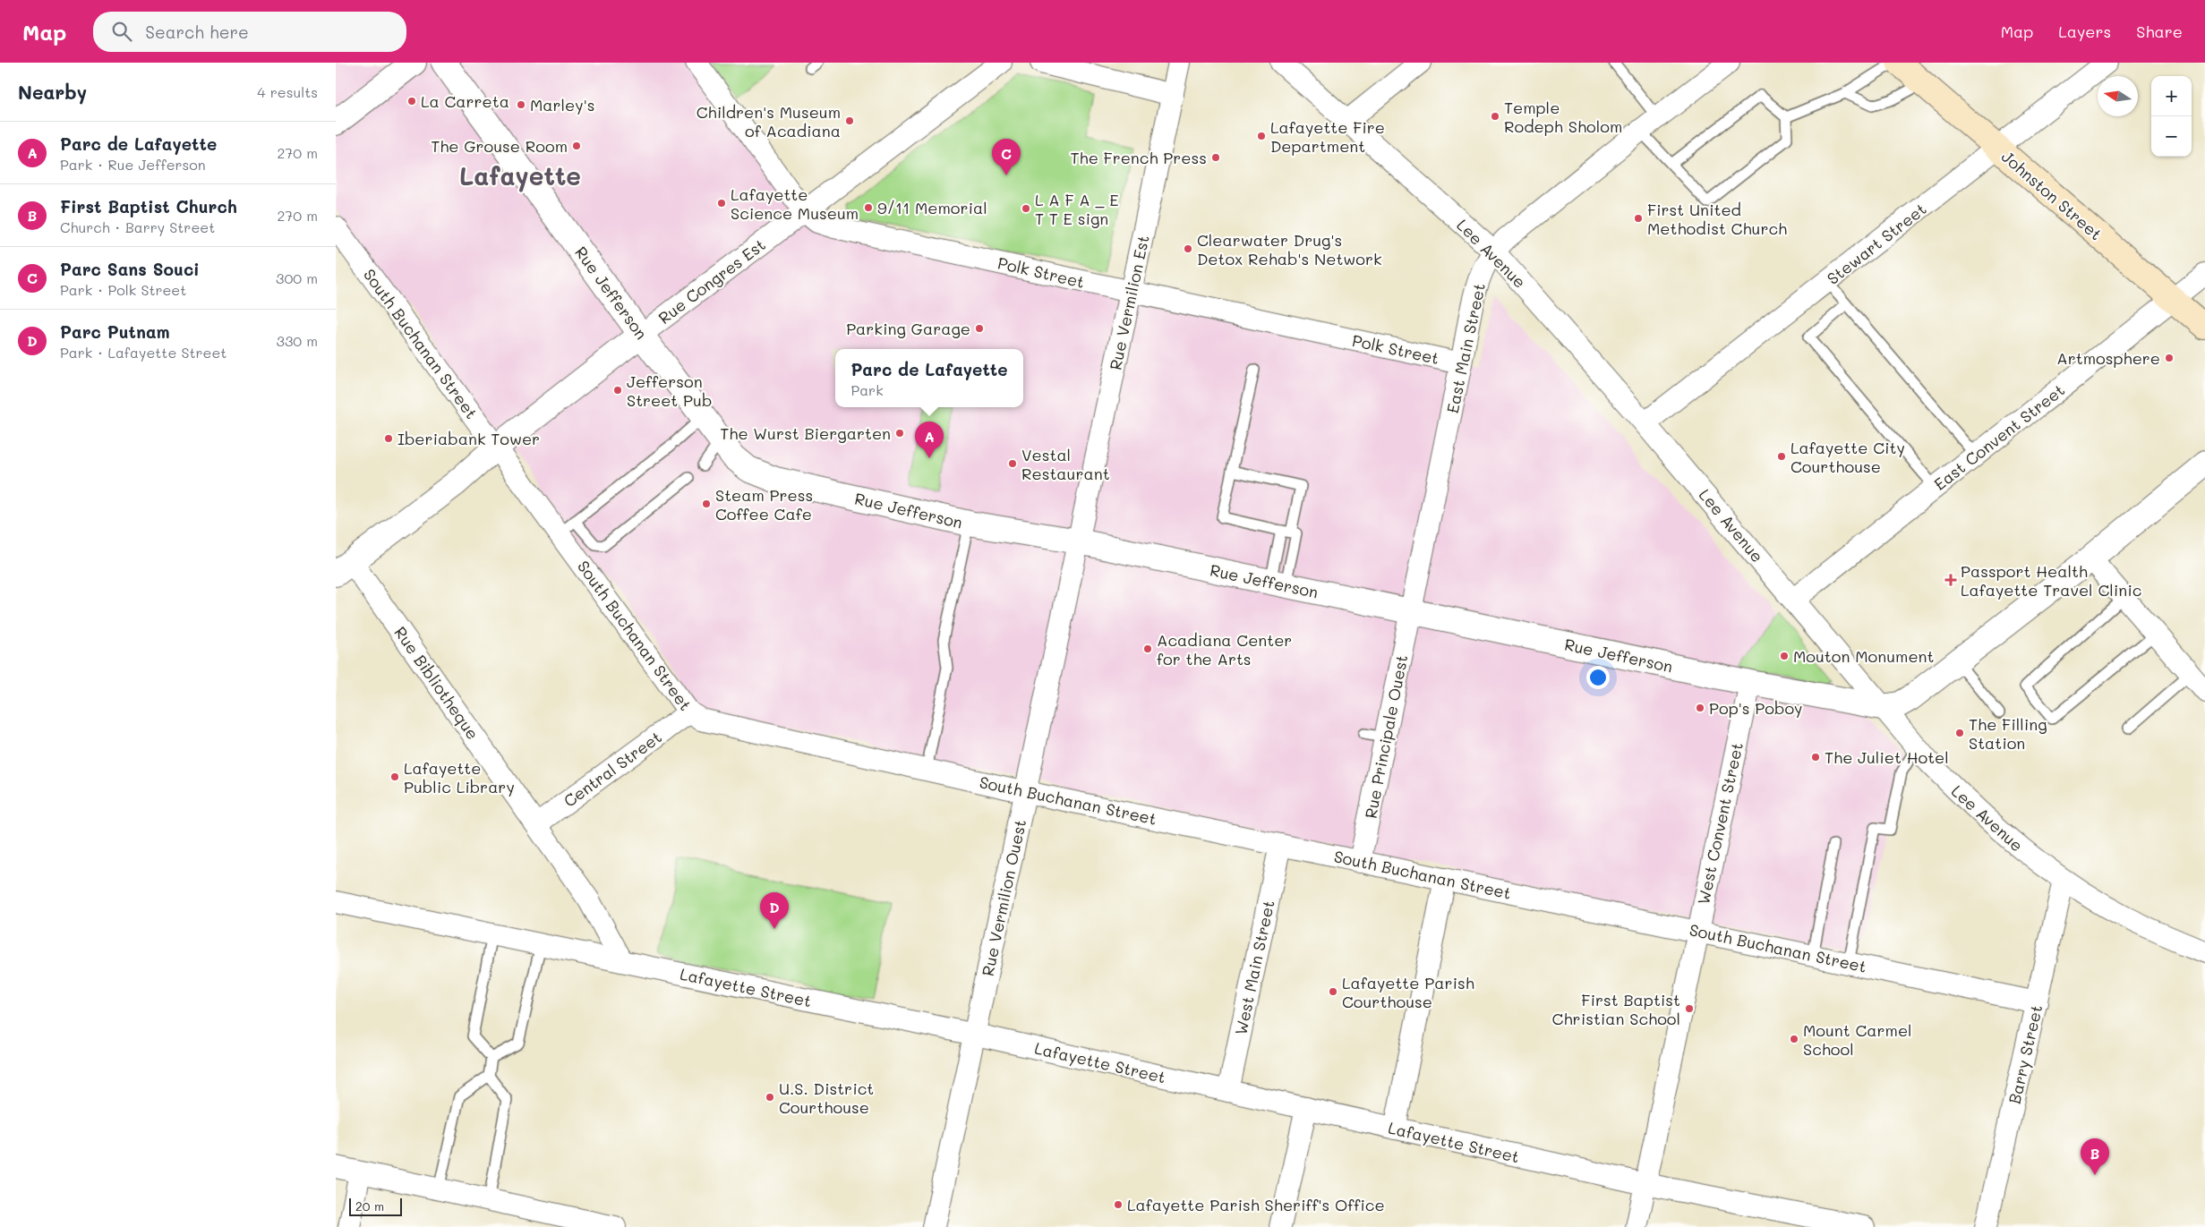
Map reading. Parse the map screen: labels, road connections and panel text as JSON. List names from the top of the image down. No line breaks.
{"streets":{"main road":["Johnston Street"],"street":["Stewart Street","Lee Avenue","Polk Street","Rue Congres Est","Rue Jefferson","Rue Vermilion Est","South Buchanan Street","East Main Street","East Convent Street","Rue Bibliotheque","Rue Principale Ouest","Central Street","West Convent Street","Rue Vermilion Ouest","West Main Street","Lafayette Street","Barry Street"]},"crossings":[["Johnston Street","Stewart Street"],["Johnston Street","East Convent Street"],["Stewart Street","Lee Avenue"],["Lee Avenue","Rue Jefferson"],["Lee Avenue","East Main Street"],["Lee Avenue","East Convent Street"],["Lee Avenue","Barry Street"],["Polk Street","Rue Congres Est"],["Polk Street","Rue Vermilion Est"],["Polk Street","East Main Street"],["Rue Congres Est","Rue Jefferson"],["Rue Jefferson","Rue Vermilion Est"],["Rue Jefferson","East Main Street"],["Rue Jefferson","Rue Principale Ouest"],["Rue Jefferson","West Convent Street"],["Rue Jefferson","Rue Vermilion Ouest"],["Rue Vermilion Est","Rue Vermilion Ouest"],["South Buchanan Street","Rue Principale Ouest"],["South Buchanan Street","Central Street"],["South Buchanan Street","West Convent Street"],["South Buchanan Street","Rue Vermilion Ouest"],["South Buchanan Street","West Main Street"],["South Buchanan Street","Barry Street"],["East Main Street","Rue Principale Ouest"],["Rue Bibliotheque","Central Street"],["Rue Bibliotheque","Lafayette Street"],["West Convent Street","Lafayette Street"],["Rue Vermilion Ouest","Lafayette Street"],["West Main Street","Lafayette Street"]],"districts":["Lafayette"],"places":{"other":["La Carreta","Marley's","Temple Rodeph Sholom","Children's Museum of Acadiana","Lafayette Fire Department","The Grouse Room","The French Press","Lafayette Science Museum","9/11 Memorial","L A F A _ E T T E sign","First United Methodist Church","Clearwater Drug's Detox Rehab's Network","Parking Garage","Artmosphere","Jefferson Street Pub","The Wurst Biergarten","Iberiabank Tower","Lafayette City Courthouse","Vestal Restaurant","Steam Press Coffee Cafe","Acadiana Center for the Arts","Mouton Monument","Pop's Poboy","The Filling Station","The Juliet Hotel","Lafayette Public Library","Lafayette Parish Courthouse","First Baptist Christian School","Mount Carmel School","U.S. District Courthouse","Lafayette Parish Sheriff's Office"],"health":["Passport Health Lafayette Travel Clinic"]},"scale_bar":"20 m","north":"left","page":{"header":"Map","search":"Search here","nav":["Map","Layers","Share"],"heading":["Nearby","4 results"],"map_buttons":["+","−"],"list":[{"mark":"A","name":"Parc de Lafayette","note":"Park · Rue Jefferson","value":"270 m"},{"mark":"B","name":"First Baptist Church","note":"Church · Barry Street","value":"270 m"},{"mark":"C","name":"Parc Sans Souci","note":"Park · Polk Street","value":"300 m"},{"mark":"D","name":"Parc Putnam","note":"Park · Lafayette Street","value":"330 m"}],"pins":["C","A","D","B"],"popup":["Parc de Lafayette","Park"],"scale":"20 m"}}
